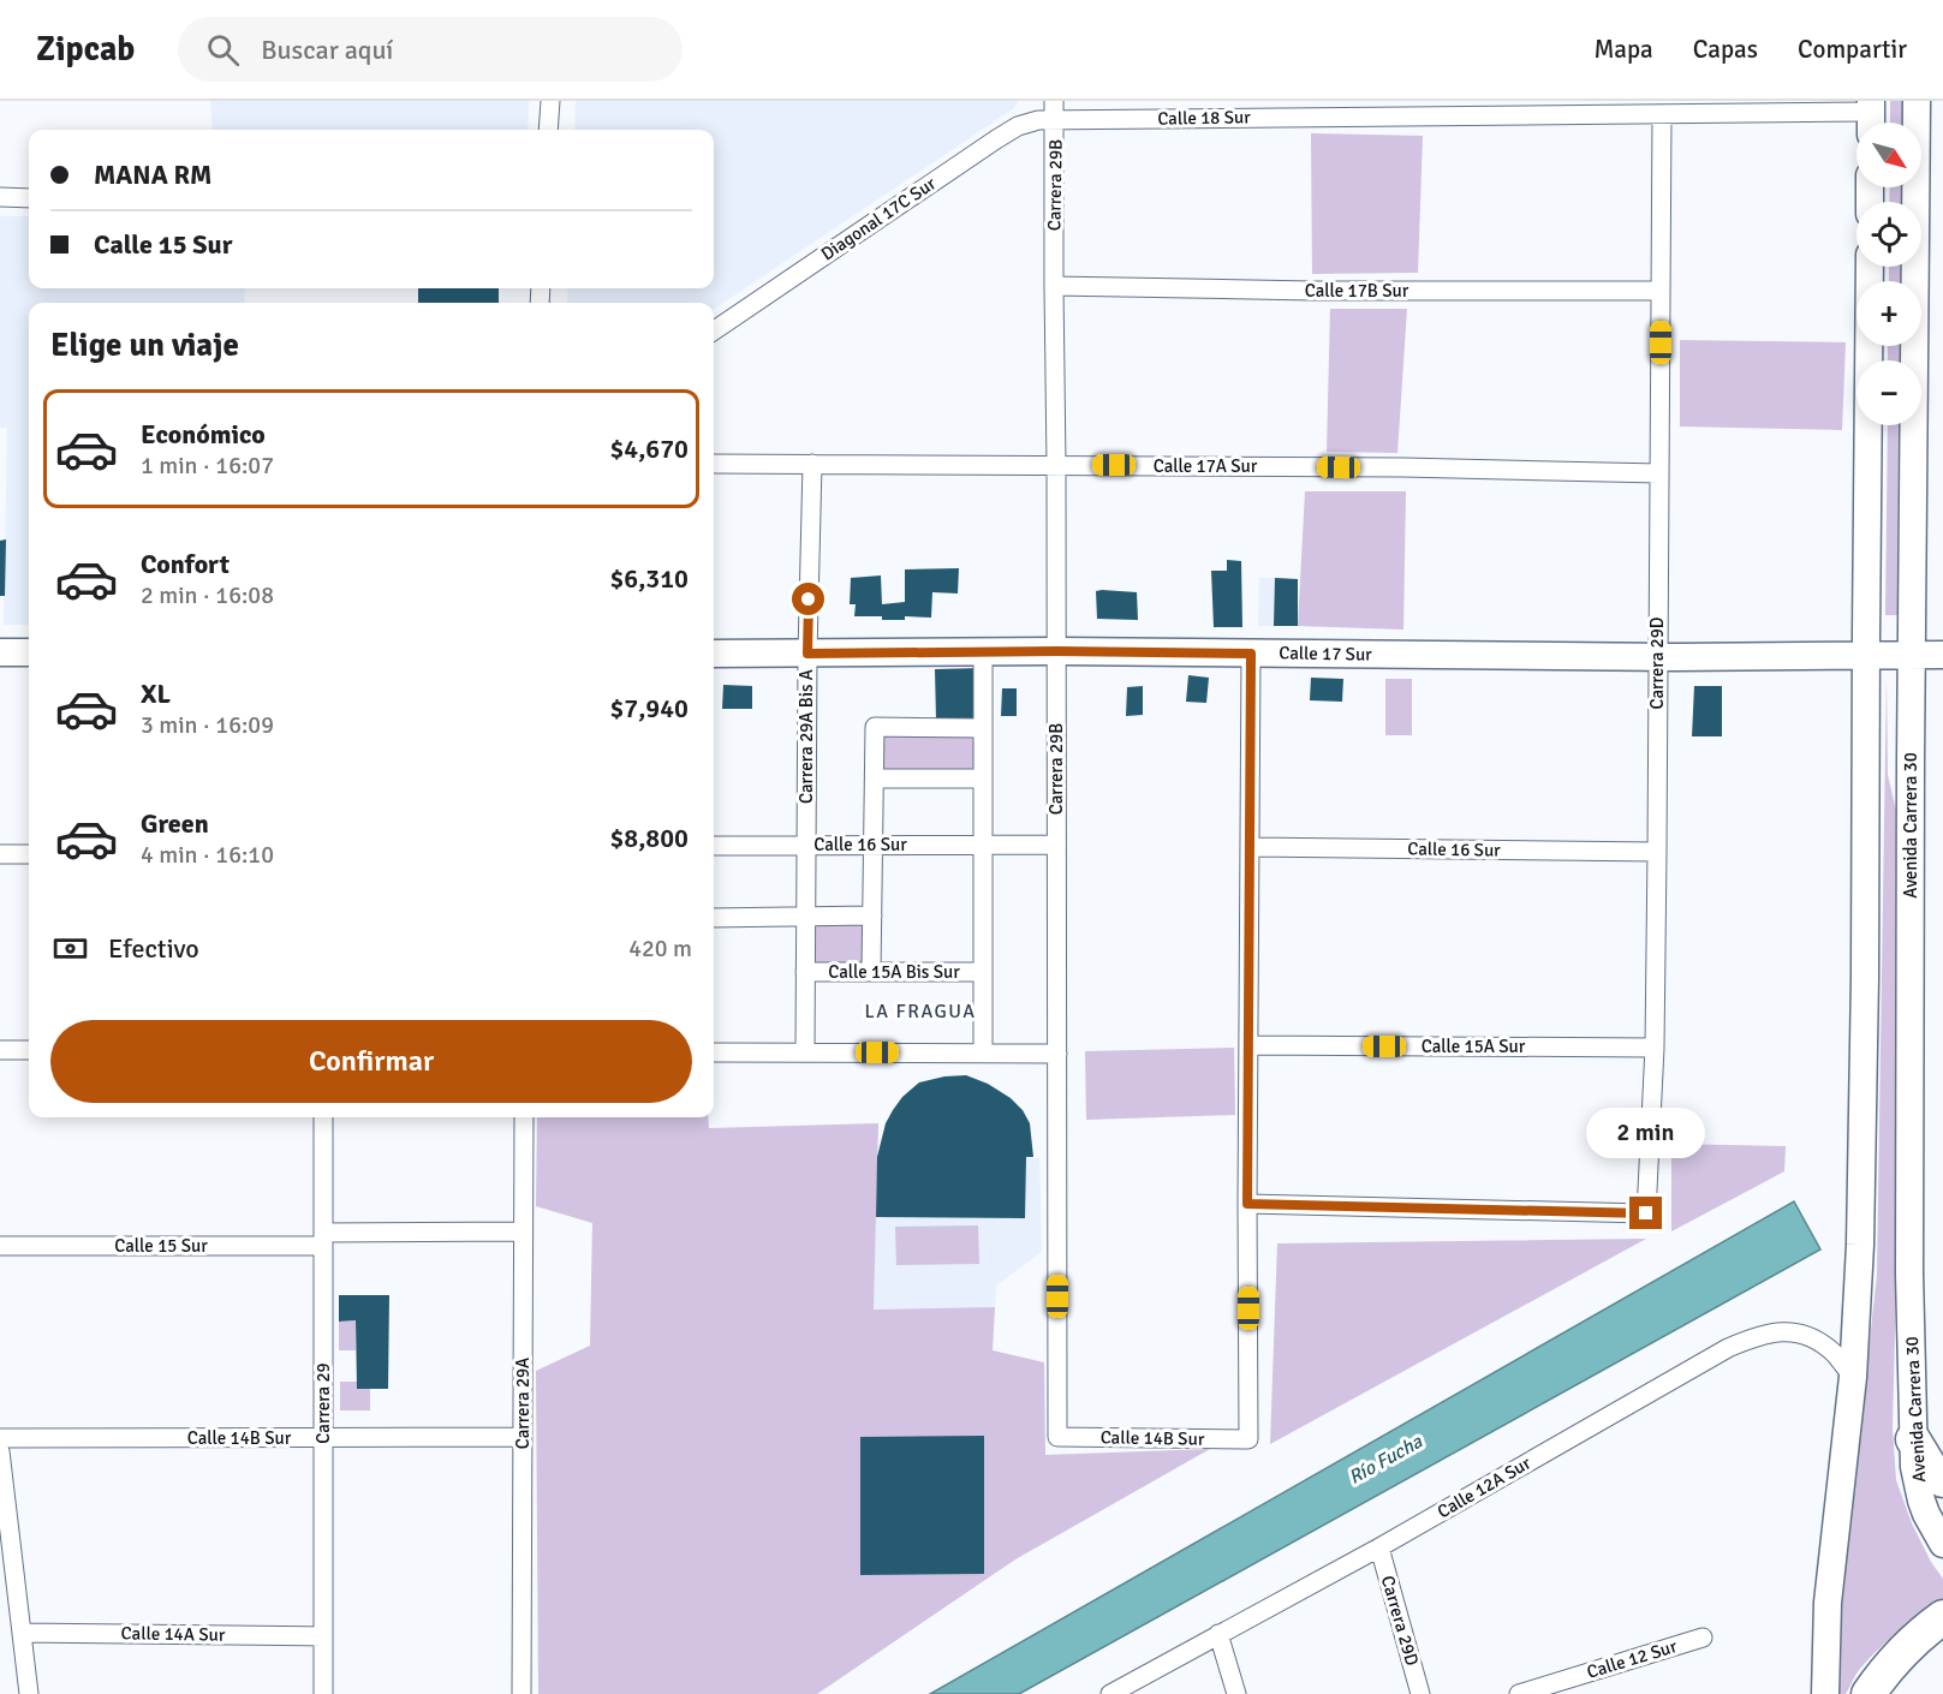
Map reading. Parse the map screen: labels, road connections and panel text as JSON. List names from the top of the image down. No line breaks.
{"streets":{"main road":["Calle 17 Sur","Avenida Carrera 30"],"street":["Calle 18 Sur","Carrera 29B","Diagonal 17C Sur","Calle 17B Sur","Calle 17A Sur","Carrera 29D","Carrera 29A Bis A","Calle 16 Sur","Calle 15A Bis Sur","Calle 15A Sur","Calle 15 Sur","Carrera 29","Carrera 29A","Calle 14B Sur","Calle 12A Sur","Calle 14A Sur","Calle 12 Sur"]},"crossings":[["Calle 18 Sur","Carrera 29B"],["Calle 18 Sur","Diagonal 17C Sur"],["Calle 18 Sur","Carrera 29D"],["Carrera 29B","Diagonal 17C Sur"],["Carrera 29B","Calle 17B Sur"],["Carrera 29B","Calle 17A Sur"],["Carrera 29B","Calle 17 Sur"],["Carrera 29B","Calle 16 Sur"],["Carrera 29B","Calle 14B Sur"],["Calle 17B Sur","Carrera 29D"],["Calle 17A Sur","Carrera 29D"],["Calle 17A Sur","Carrera 29A Bis A"],["Calle 17 Sur","Carrera 29D"],["Calle 17 Sur","Carrera 29A Bis A"],["Calle 17 Sur","Avenida Carrera 30"],["Carrera 29D","Calle 16 Sur"],["Carrera 29D","Calle 15A Sur"],["Carrera 29D","Calle 14B Sur"],["Carrera 29D","Calle 12A Sur"],["Carrera 29A Bis A","Calle 16 Sur"],["Carrera 29A Bis A","Calle 15A Bis Sur"],["Calle 15 Sur","Carrera 29"],["Calle 15 Sur","Carrera 29A"],["Carrera 29","Calle 14B Sur"],["Carrera 29","Calle 14A Sur"],["Carrera 29A","Calle 14B Sur"]],"districts":["LA FRAGUA"],"water":["Río Fucha"],"north":"bottom right","page":{"header":"Zipcab","search":"Buscar aquí","nav":["Mapa","Capas","Compartir"],"map_buttons":["+","−"],"banner":["MANA RM","Calle 15 Sur"],"heading":"Elige un viaje","list":[{"name":"Económico","note":"1 min · 16:07","value":"$4,670"},{"name":"Confort","note":"2 min · 16:08","value":"$6,310"},{"name":"XL","note":"3 min · 16:09","value":"$7,940"},{"name":"Green","note":"4 min · 16:10","value":"$8,800"}],"pay":["Efectivo","420 m"],"buttons":"Confirmar","bubble":"2 min"}}
